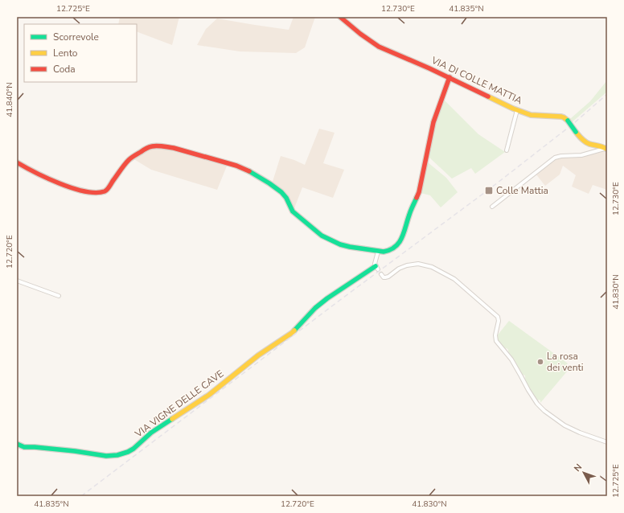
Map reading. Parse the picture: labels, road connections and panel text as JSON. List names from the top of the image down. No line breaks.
{"streets":{"street":["VIA DI COLLE MATTIA","VIA VIGNE DELLE CAVE"]},"places":{"transit":["Colle Mattia"],"other":["La rosa dei venti"]},"legend":["Scorrevole","Lento","Coda"],"north":"top left","coordinates":["12.725°E","12.730°E","41.835°N","41.840°N","12.720°E","41.830°N"]}
